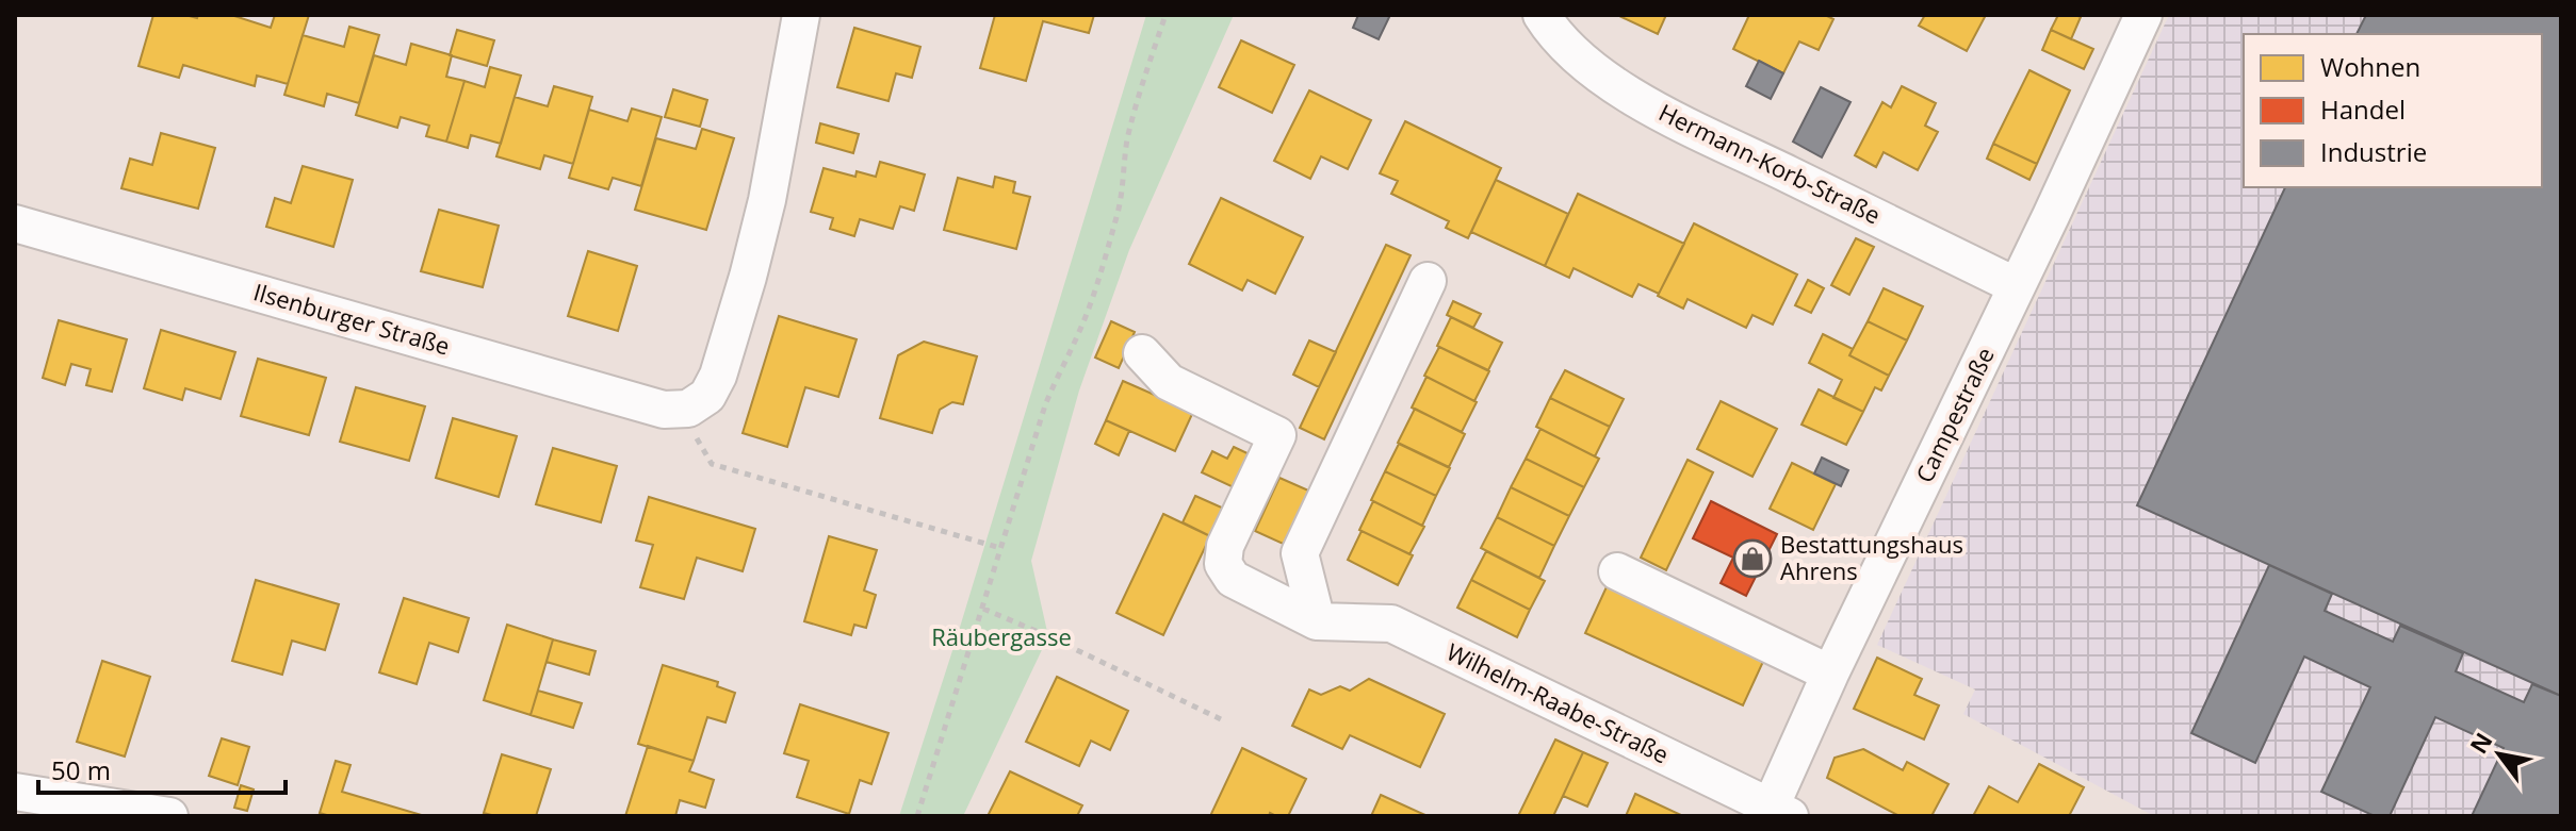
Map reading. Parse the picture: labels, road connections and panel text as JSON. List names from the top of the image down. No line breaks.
{"streets":{"street":["Hermann-Korb-Straße","Ilsenburger Straße","Campestraße","Wilhelm-Raabe-Straße"]},"crossings":[["Hermann-Korb-Straße","Campestraße"],["Campestraße","Wilhelm-Raabe-Straße"]],"parks":["Räubergasse"],"places":{"shop":["Bestattungshaus Ahrens"]},"legend":["Wohnen","Handel","Industrie"],"scale_bar":"50 m","north":"top left"}
